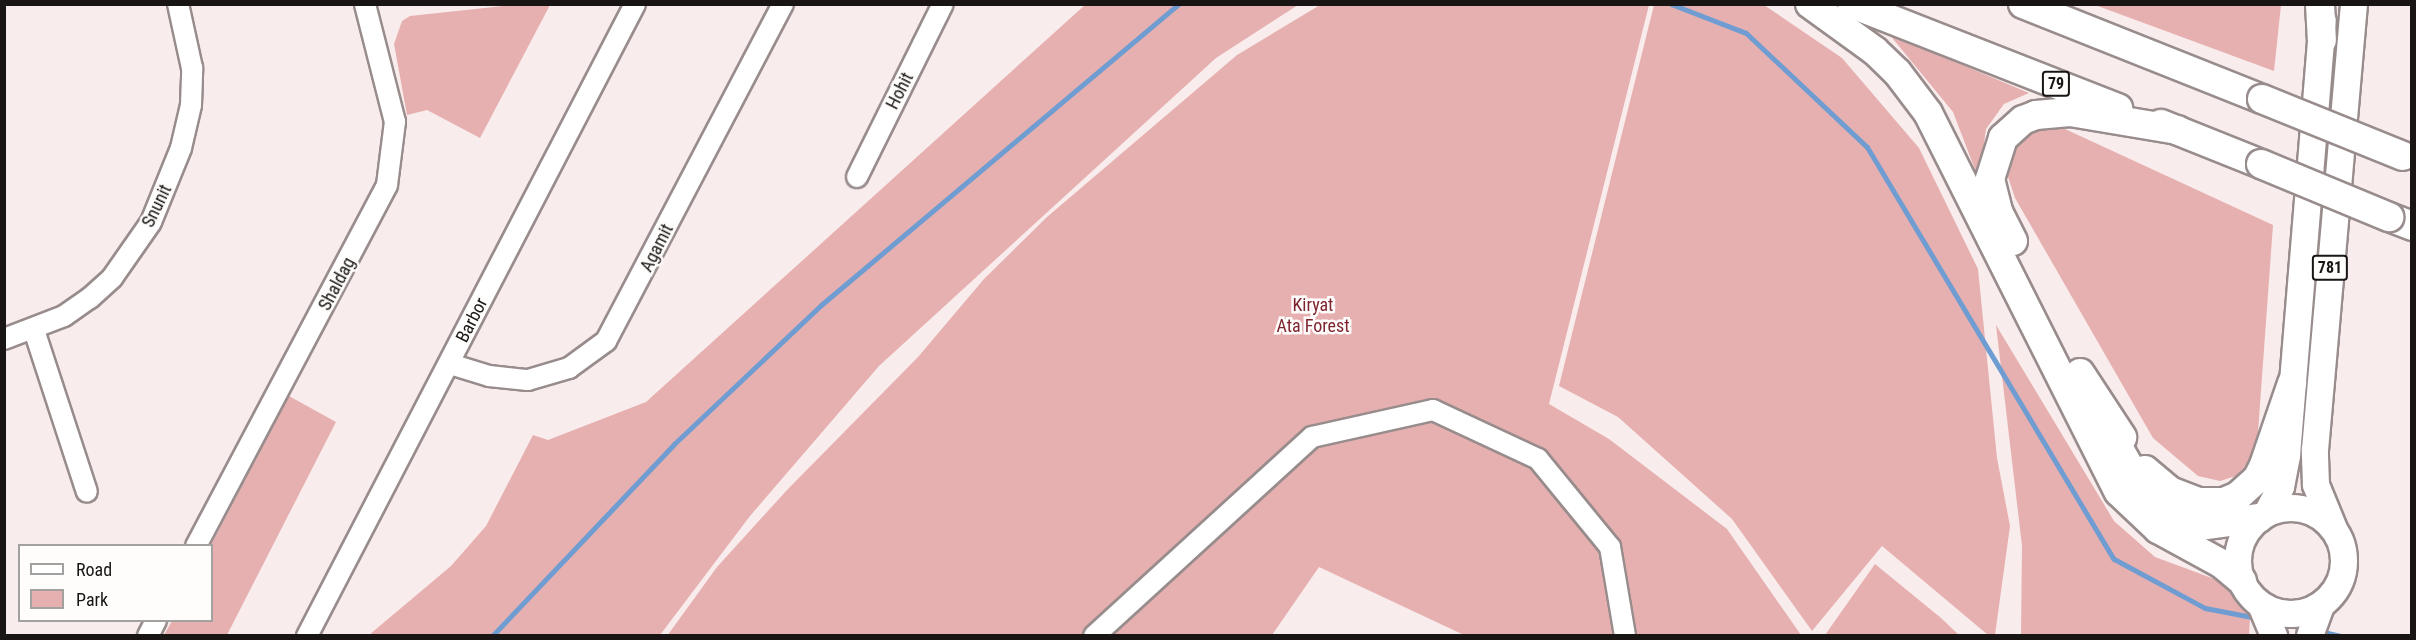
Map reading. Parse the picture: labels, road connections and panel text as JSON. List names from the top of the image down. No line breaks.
{"streets":{"highway":["79"],"main road":["781"],"street":["Hohit","Snunit","Agamit","Shaldag","Barbor"]},"crossings":[["Agamit","Barbor"]],"parks":["Kiryat Ata Forest"],"legend":["Road","Park"]}
